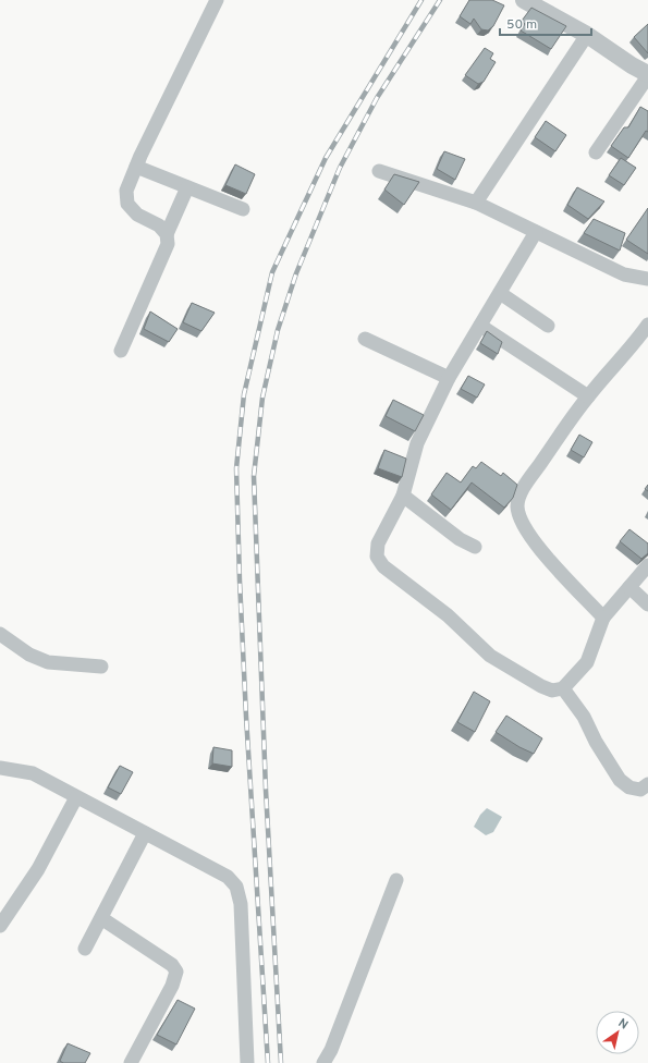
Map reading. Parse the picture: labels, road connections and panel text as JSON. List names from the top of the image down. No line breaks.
{"scale_bar":"50 m","north":"top right"}
